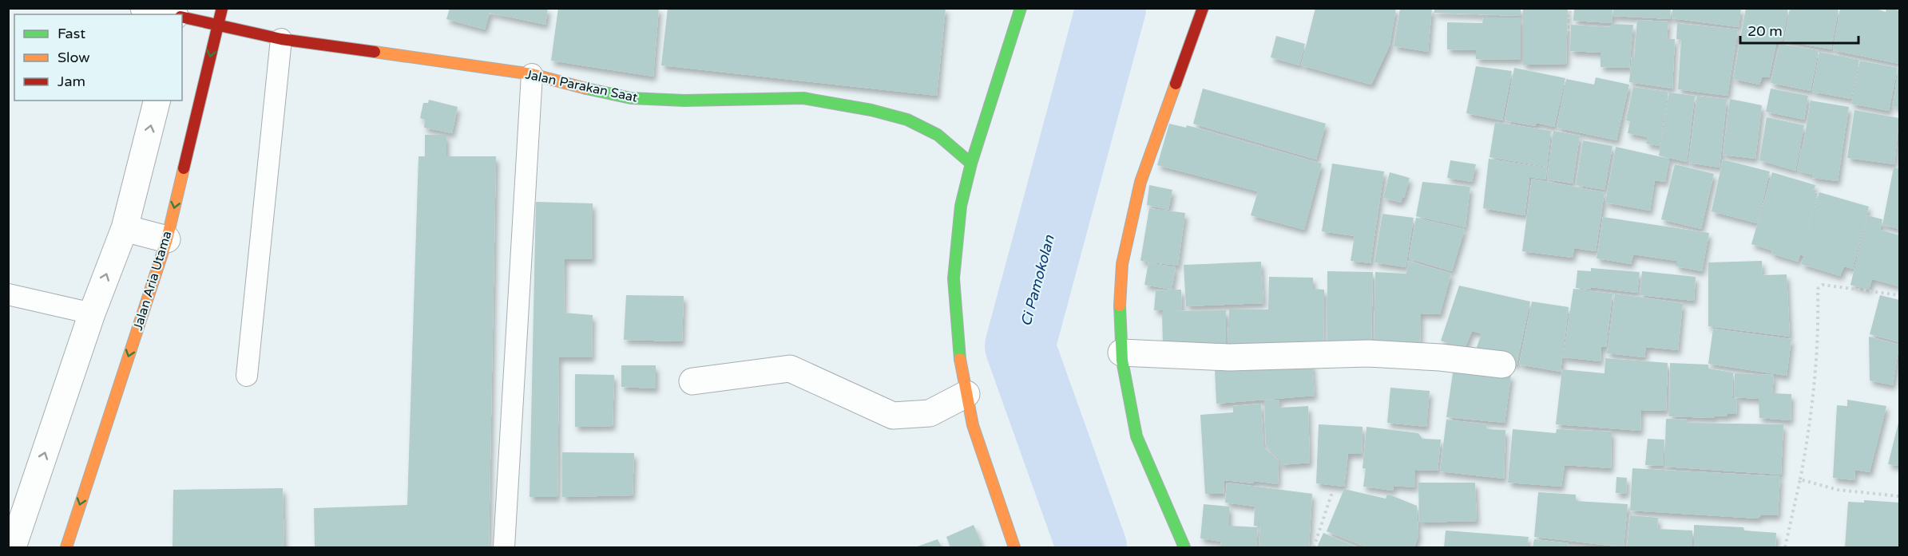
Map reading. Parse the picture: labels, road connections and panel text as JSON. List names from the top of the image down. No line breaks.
{"streets":{"street":["Jalan Parakan Saat","Jalan Aria Utama"]},"crossings":[["Jalan Parakan Saat","Jalan Aria Utama"]],"water":["Ci Pamokolan"],"legend":["Fast","Slow","Jam"],"scale_bar":"20 m"}
